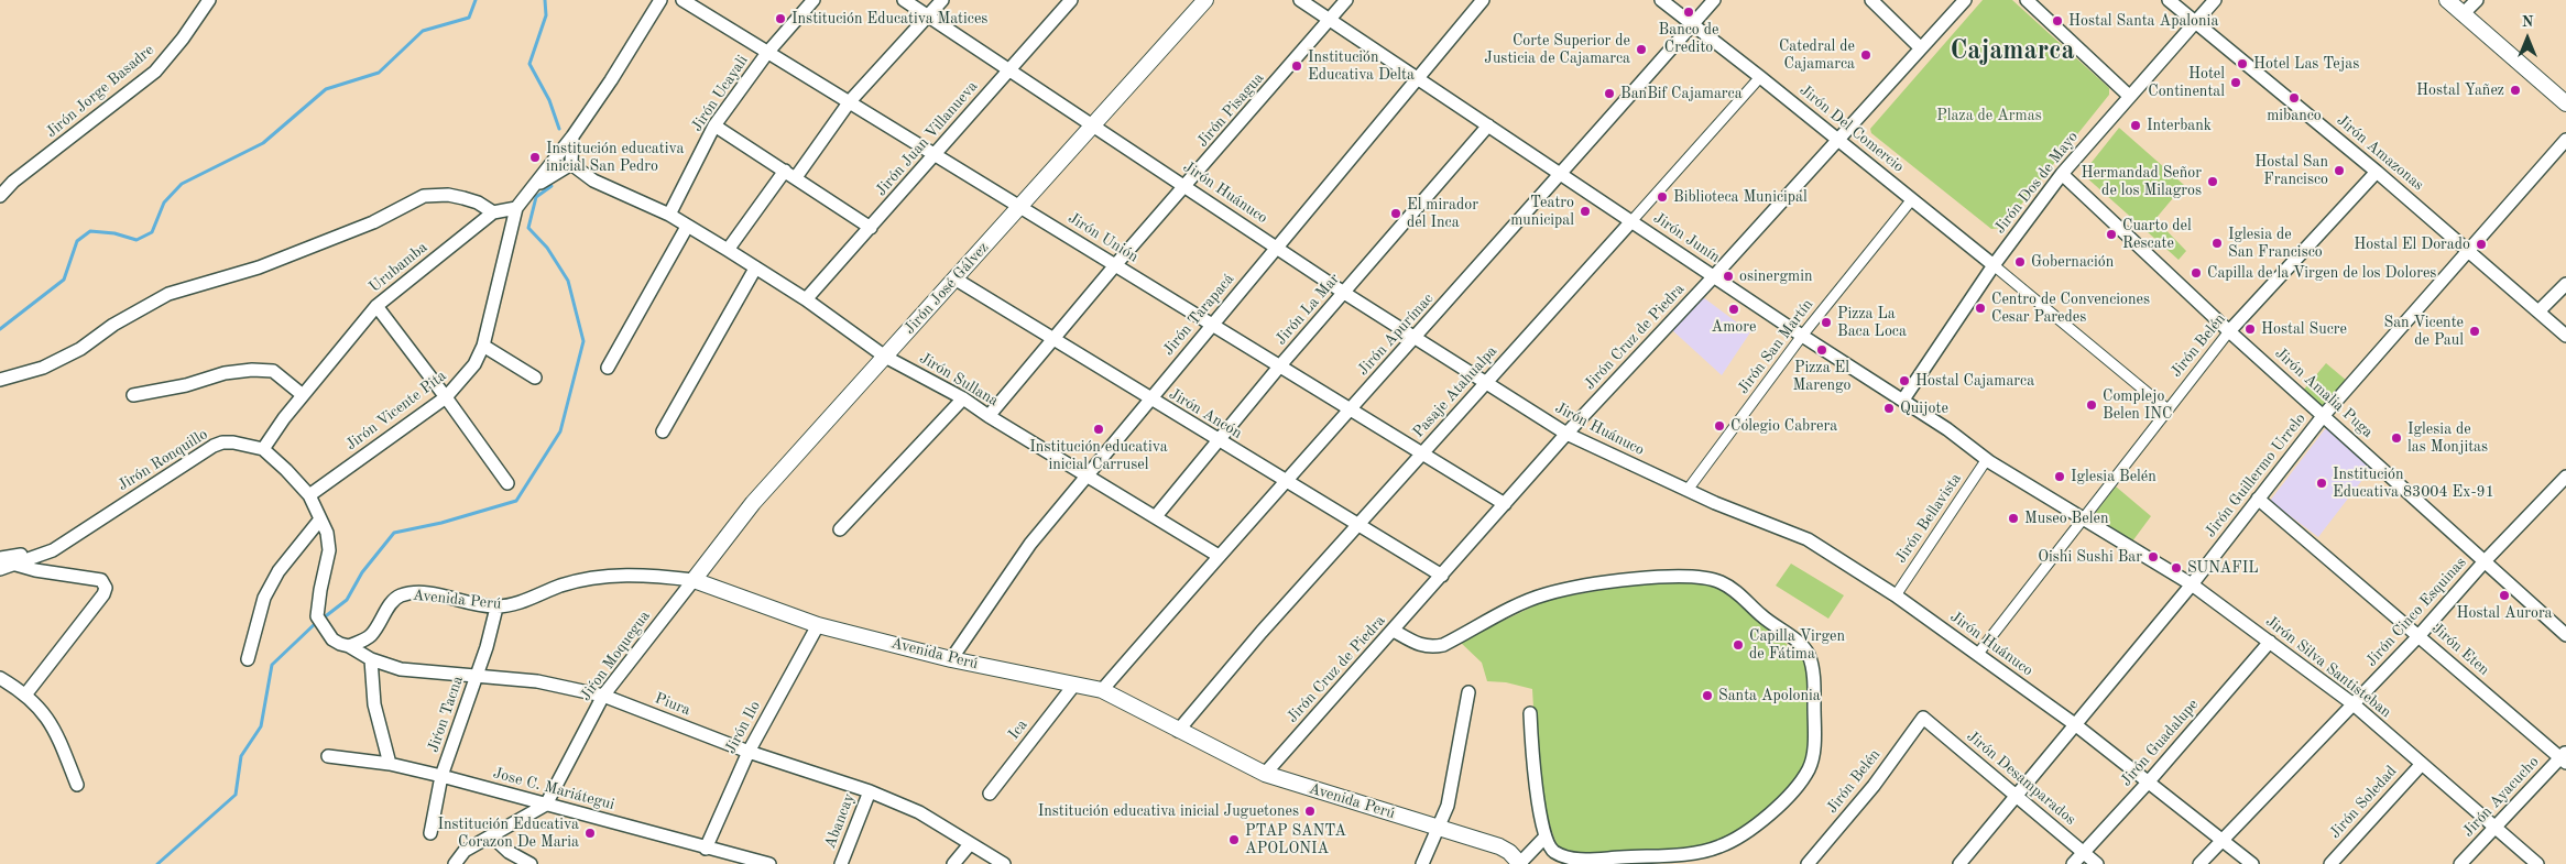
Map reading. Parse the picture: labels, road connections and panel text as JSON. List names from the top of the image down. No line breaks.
{"streets":{"street":["Jirón Jorge Basadre","Jirón Ucayali","Jirón Pisagua","Jirón Del Comercio","Jirón Juan Villanueva","Jirón Amazonas","Jirón Dos de Mayo","Jirón Huánuco","Jirón Unión","Jirón Junín","Urubamba","Jirón José Gálvez","Jirón La Mar","Jirón Tarapacá","Jirón Apurímac","Jirón Cruz de Piedra","Jirón Belén","Jirón San Martín","Jirón Sullana","Pasaje Atahualpa","Jirón Amalia Puga","Jirón Vicente Pita","Jirón Ancón","Jirón Ronquillo","Jirón Guillermo Urrelo","Jirón Bellavista","Avenida Perú","Jirón Cinco Esquinas","Jirón Eten","Jiŕon Moquegua","Jirón Silva Santisteban","Piura","Jiŕon Tacna","Jirón Ilo","Ica","Jirón Guadalupe","Jirón Desamparados","Jose C. Mariátegui","Jirón Ayacucho","Jirón Soledad","Abancay"]},"crossings":[["Jirón Ucayali","Jirón Unión"],["Jirón Ucayali","Jirón Sullana"],["Jirón Pisagua","Jirón Huánuco"],["Jirón Pisagua","Jirón Unión"],["Jirón Pisagua","Jirón Junín"],["Jirón Pisagua","Jirón Sullana"],["Jirón Pisagua","Jirón Ancón"],["Jirón Del Comercio","Jirón Dos de Mayo"],["Jirón Del Comercio","Jirón Apurímac"],["Jirón Del Comercio","Jirón Cruz de Piedra"],["Jirón Del Comercio","Jirón San Martín"],["Jirón Del Comercio","Pasaje Atahualpa"],["Jirón Juan Villanueva","Jirón Huánuco"],["Jirón Juan Villanueva","Jirón Unión"],["Jirón Juan Villanueva","Jirón Sullana"],["Jirón Amazonas","Jirón Dos de Mayo"],["Jirón Amazonas","Jirón Belén"],["Jirón Amazonas","Jirón Guillermo Urrelo"],["Jirón Dos de Mayo","Jirón Junín"],["Jirón Dos de Mayo","Jirón Amalia Puga"],["Jirón Huánuco","Jirón José Gálvez"],["Jirón Huánuco","Jirón La Mar"],["Jirón Huánuco","Jirón Tarapacá"],["Jirón Huánuco","Jirón Apurímac"],["Jirón Huánuco","Jirón Cruz de Piedra"],["Jirón Huánuco","Jirón Belén"],["Jirón Huánuco","Jirón San Martín"],["Jirón Huánuco","Pasaje Atahualpa"],["Jirón Huánuco","Jirón Guillermo Urrelo"],["Jirón Huánuco","Jirón Bellavista"],["Jirón Huánuco","Jirón Cinco Esquinas"],["Jirón Huánuco","Jirón Guadalupe"],["Jirón Unión","Jirón José Gálvez"],["Jirón Unión","Jirón La Mar"],["Jirón Unión","Jirón Tarapacá"],["Jirón Unión","Jirón Apurímac"],["Jirón Unión","Jirón Cruz de Piedra"],["Jirón Unión","Pasaje Atahualpa"],["Jirón Junín","Jirón La Mar"],["Jirón Junín","Jirón Tarapacá"],["Jirón Junín","Jirón Apurímac"],["Jirón Junín","Jirón Cruz de Piedra"],["Jirón Junín","Jirón Belén"],["Jirón Junín","Jirón San Martín"],["Jirón Junín","Pasaje Atahualpa"],["Jirón Junín","Jirón Bellavista"],["Jirón Junín","Jirón Silva Santisteban"],["Urubamba","Jirón Vicente Pita"],["Urubamba","Jirón Ronquillo"],["Jirón José Gálvez","Jirón Sullana"],["Jirón José Gálvez","Jirón Ancón"],["Jirón José Gálvez","Avenida Perú"],["Jirón José Gálvez","Jiŕon Moquegua"],["Jirón La Mar","Jirón Sullana"],["Jirón La Mar","Jirón Ancón"],["Jirón Tarapacá","Jirón Sullana"],["Jirón Tarapacá","Jirón Ancón"],["Jirón Tarapacá","Avenida Perú"],["Jirón Apurímac","Jirón Sullana"],["Jirón Apurímac","Jirón Ancón"],["Jirón Apurímac","Avenida Perú"],["Jirón Cruz de Piedra","Jirón Ancón"],["Jirón Cruz de Piedra","Avenida Perú"],["Jirón Belén","Jirón Amalia Puga"],["Jirón Belén","Jirón Silva Santisteban"],["Jirón Belén","Jirón Desamparados"],["Pasaje Atahualpa","Jirón Ancón"],["Pasaje Atahualpa","Avenida Perú"],["Jirón Amalia Puga","Jirón Guillermo Urrelo"],["Jirón Amalia Puga","Jirón Cinco Esquinas"],["Jirón Vicente Pita","Jirón Ronquillo"],["Jirón Ronquillo","Avenida Perú"],["Jirón Ronquillo","Piura"],["Jirón Guillermo Urrelo","Jirón Eten"],["Jirón Guillermo Urrelo","Jirón Silva Santisteban"],["Jirón Guillermo Urrelo","Jirón Desamparados"],["Avenida Perú","Jiŕon Moquegua"],["Avenida Perú","Piura"],["Avenida Perú","Jiŕon Tacna"],["Avenida Perú","Jirón Ilo"],["Avenida Perú","Ica"],["Jirón Cinco Esquinas","Jirón Eten"],["Jirón Cinco Esquinas","Jirón Silva Santisteban"],["Jirón Eten","Jirón Ayacucho"],["Jiŕon Moquegua","Piura"],["Jiŕon Moquegua","Jose C. Mariátegui"],["Jirón Silva Santisteban","Jirón Guadalupe"],["Jirón Silva Santisteban","Jirón Ayacucho"],["Jirón Silva Santisteban","Jirón Soledad"],["Piura","Jiŕon Tacna"],["Piura","Jirón Ilo"],["Piura","Abancay"],["Jiŕon Tacna","Jose C. Mariátegui"],["Jirón Ilo","Jose C. Mariátegui"],["Jirón Guadalupe","Jirón Desamparados"]],"districts":["Cajamarca"],"parks":["Plaza de Armas"],"places":["Banco de Credito","Institución Educativa Matices","Hostal Santa Apalonia","Corte Superior de Justicia de Cajamarca","Catedral de Cajamarca","Hotel Las Tejas","Institución Educativa Delta","Hotel Continental","Hostal Yañez","BanBif Cajamarca","mibanco","Interbank","Institución educativa inicial San Pedro","Hostal San Francisco","Hermandad Señor de los Milagros","Biblioteca Municipal","Teatro municipal","El mirador del Inca","Cuarto del Rescate","Iglesia de San Francisco","Hostal El Dorado","Gobernación","Capilla de la Virgen de los Dolores","osinergmin","Centro de Convenciones Cesar Paredes","Amore","Pizza La Baca Loca","Hostal Sucre","San Vicente de Paul","Pizza El Marengo","Hostal Cajamarca","Complejo Belen INC","Quijote","Colegio Cabrera","Institución educativa inicial Carrusel","Iglesia de las Monjitas","Iglesia Belén","Institución Educativa 83004 Ex-91","Museo Belen","Oishi Sushi Bar","SUNAFIL","Hostal Aurora","Capilla Virgen de Fátima","Santa Apolonia","Institución educativa inicial Juguetones","Institución Educativa Corazon De Maria","PTAP SANTA APOLONIA"],"north":"top"}
